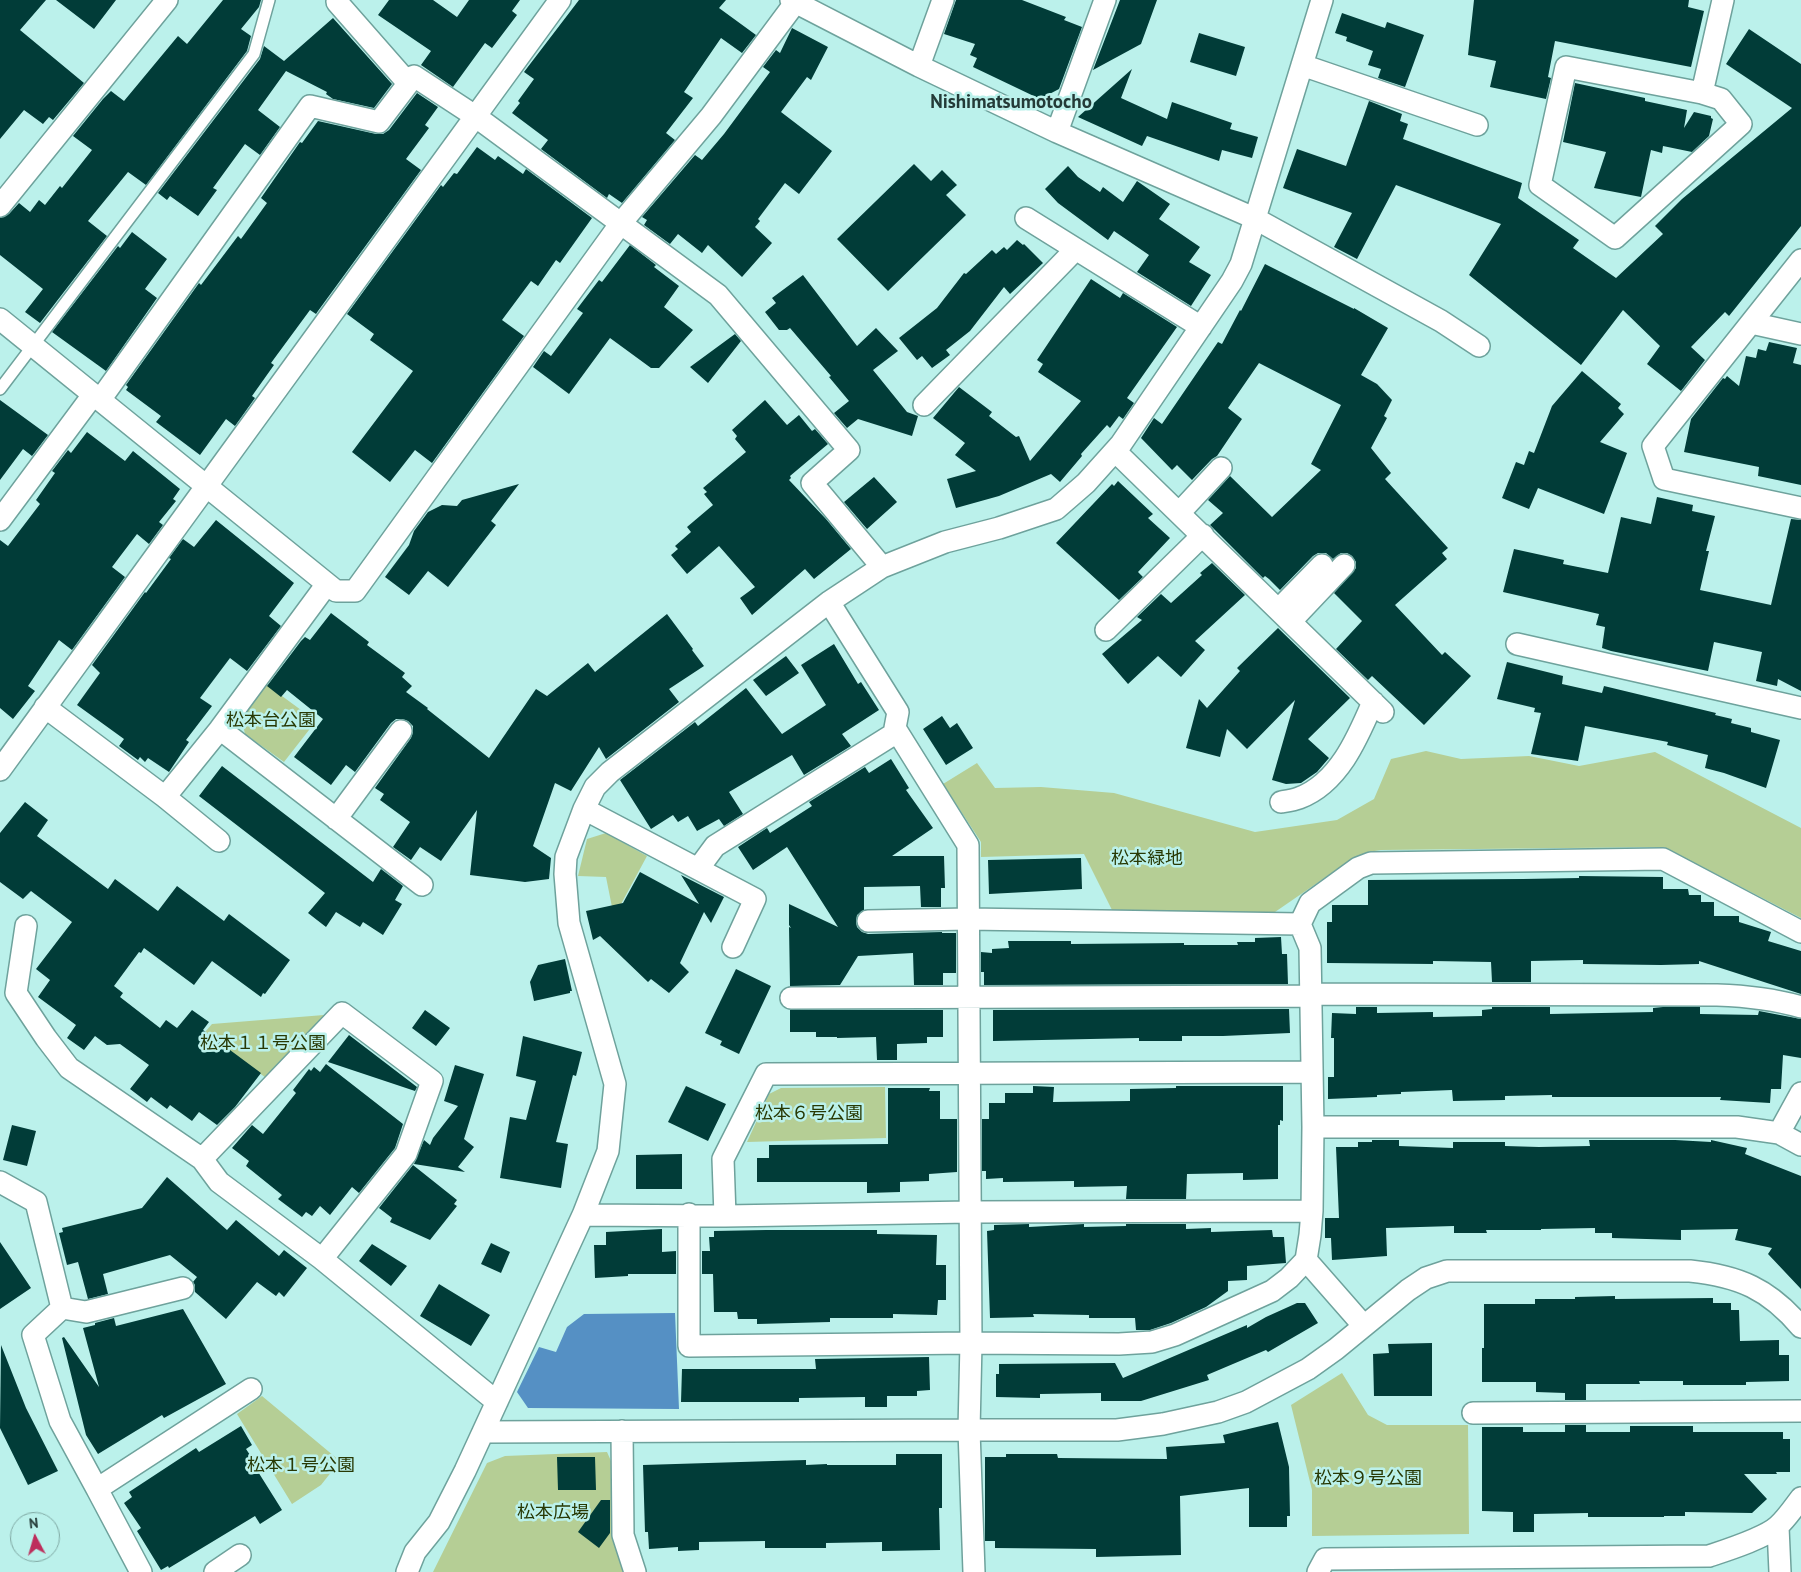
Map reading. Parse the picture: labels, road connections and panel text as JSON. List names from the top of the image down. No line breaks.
{"districts":["Nishimatsumotocho"],"parks":["松本台公園","松本緑地","松本１１号公園","松本６号公園","松本１号公園","松本９号公園","松本広場"],"north":"top"}
